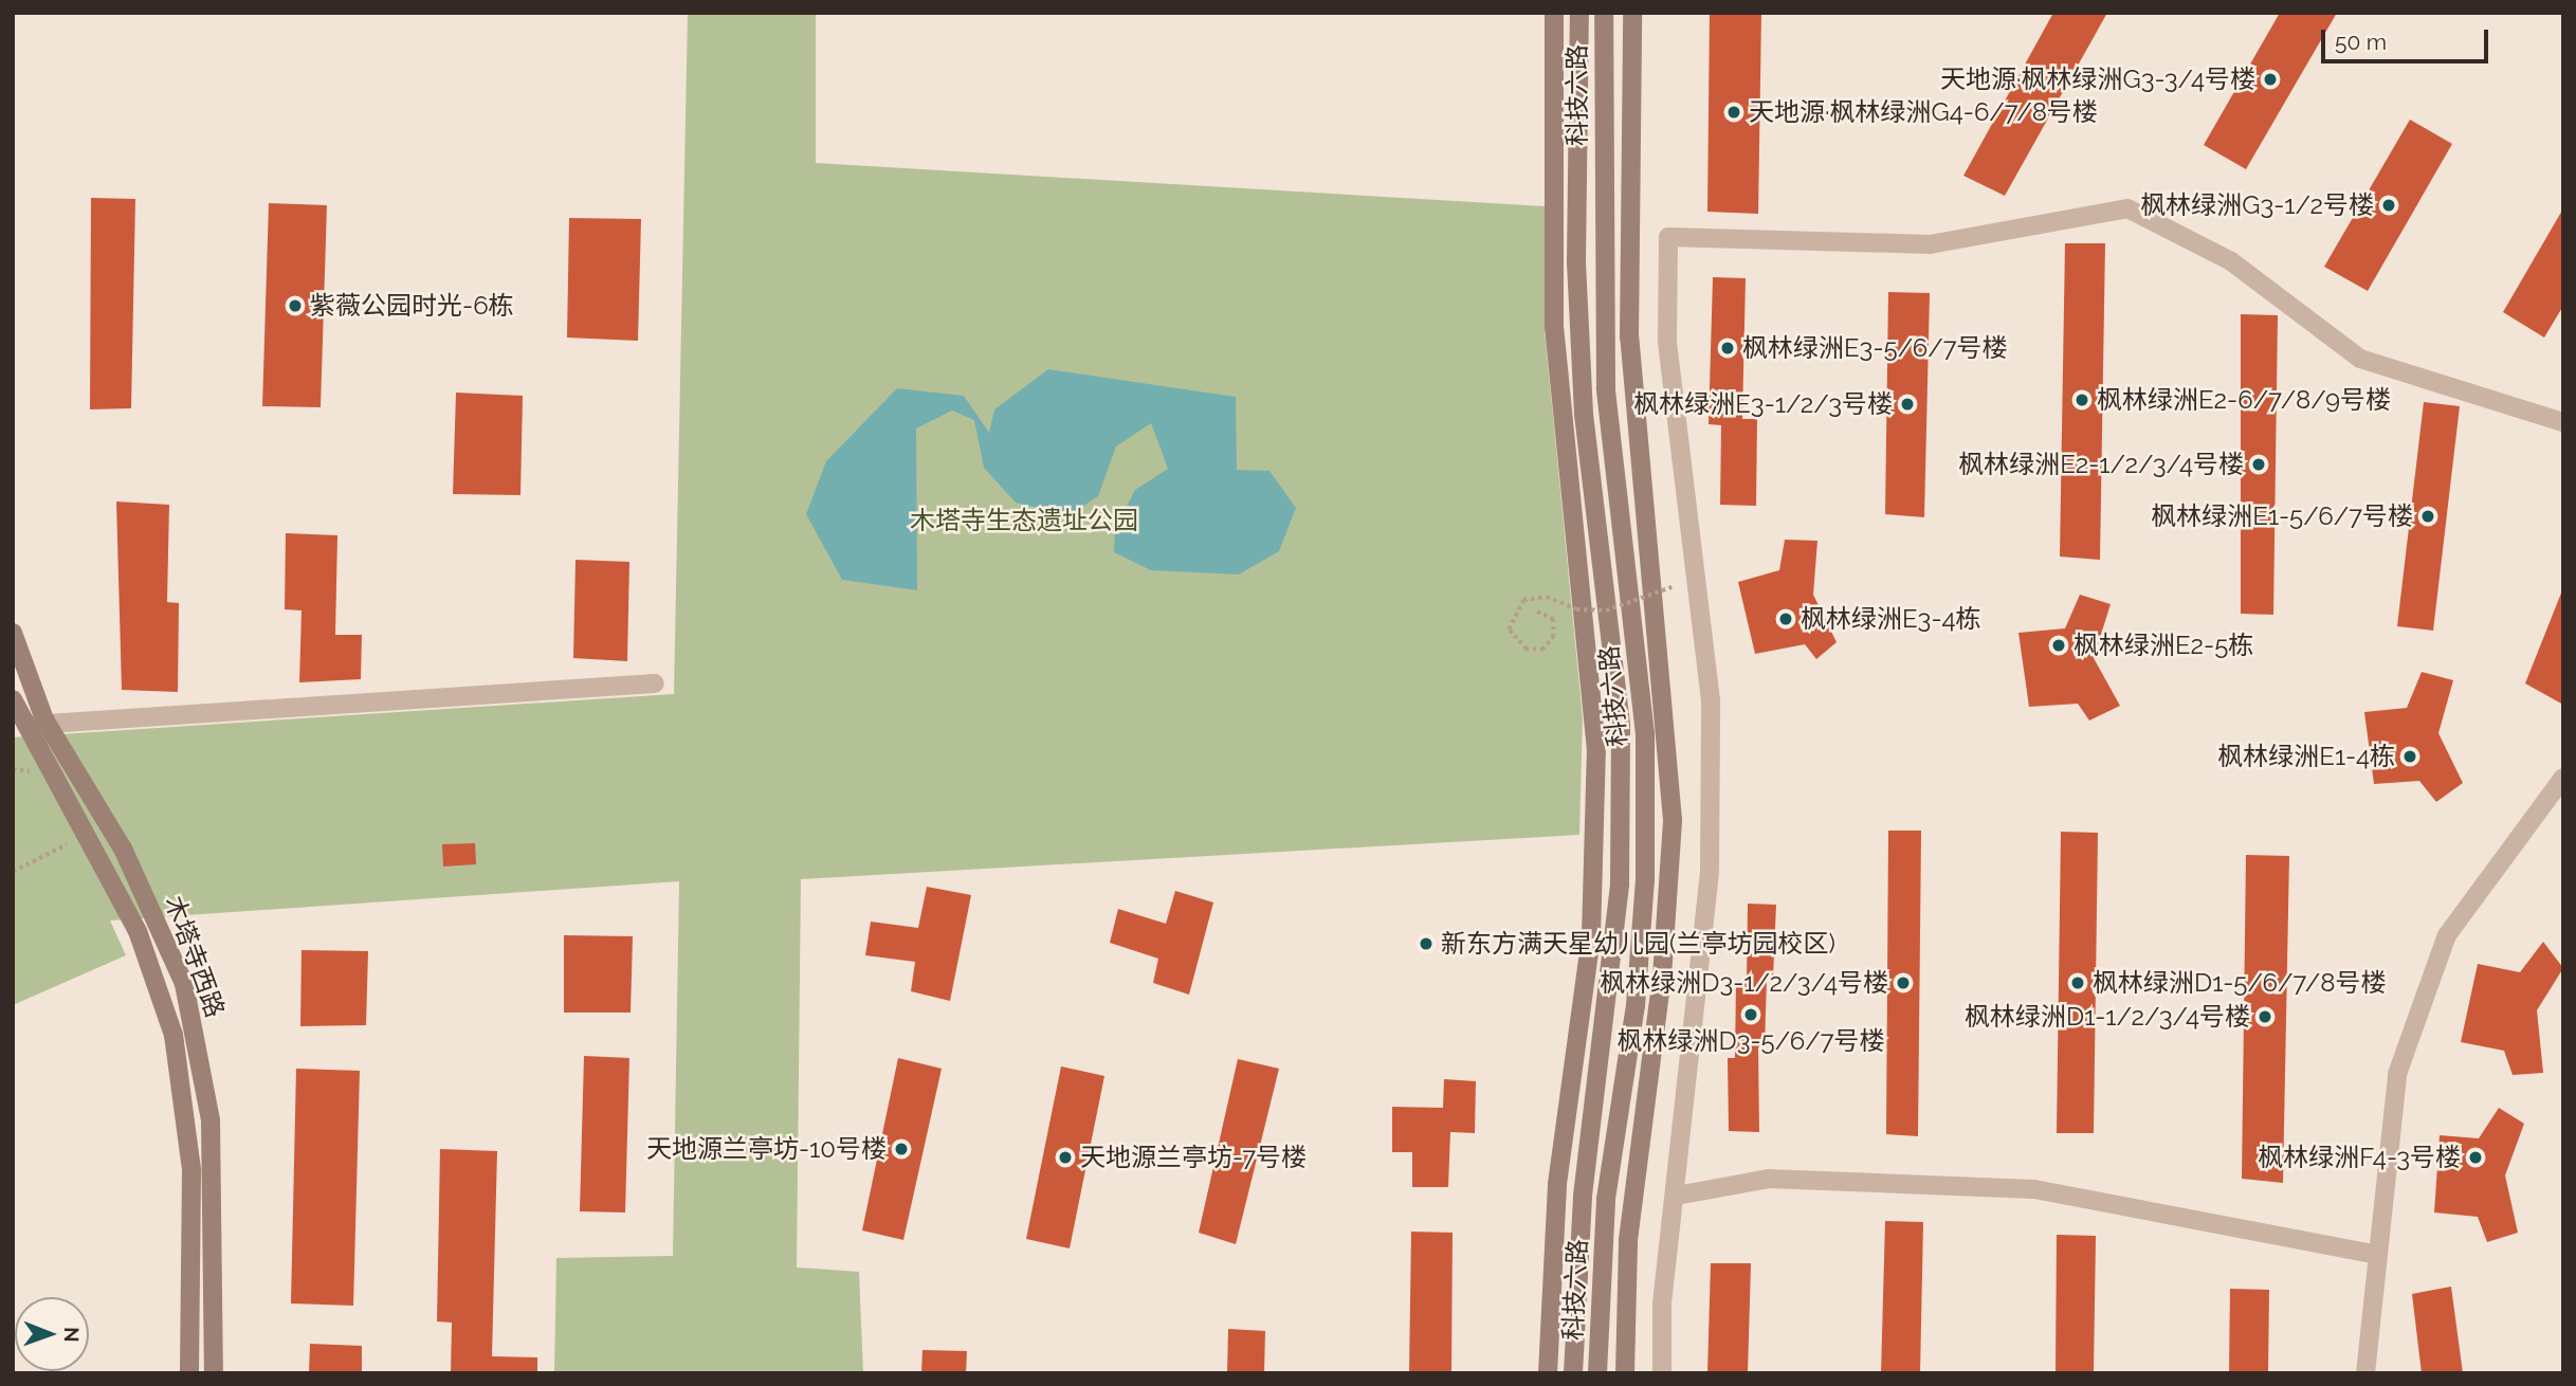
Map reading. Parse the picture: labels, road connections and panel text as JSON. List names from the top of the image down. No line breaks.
{"streets":{"main road":["科技六路","木塔寺西路"]},"parks":["木塔寺生态遗址公园"],"places":["天地源·枫林绿洲G3-3/4号楼","天地源·枫林绿洲G4-6/7/8号楼","枫林绿洲G3-1/2号楼","紫薇公园时光-6栋","枫林绿洲E3-5/6/7号楼","枫林绿洲E2-6/7/8/9号楼","枫林绿洲E3-1/2/3号楼","枫林绿洲E2-1/2/3/4号楼","枫林绿洲E1-5/6/7号楼","枫林绿洲E3-4栋","枫林绿洲E2-5栋","枫林绿洲E1-4栋","新东方满天星幼儿园(兰亭坊园校区)","枫林绿洲D3-1/2/3/4号楼","枫林绿洲D1-5/6/7/8号楼","枫林绿洲D3-5/6/7号楼","枫林绿洲D1-1/2/3/4号楼","天地源兰亭坊-10号楼","天地源兰亭坊-7号楼","枫林绿洲F4-3号楼"],"scale_bar":"50 m","north":"right"}
